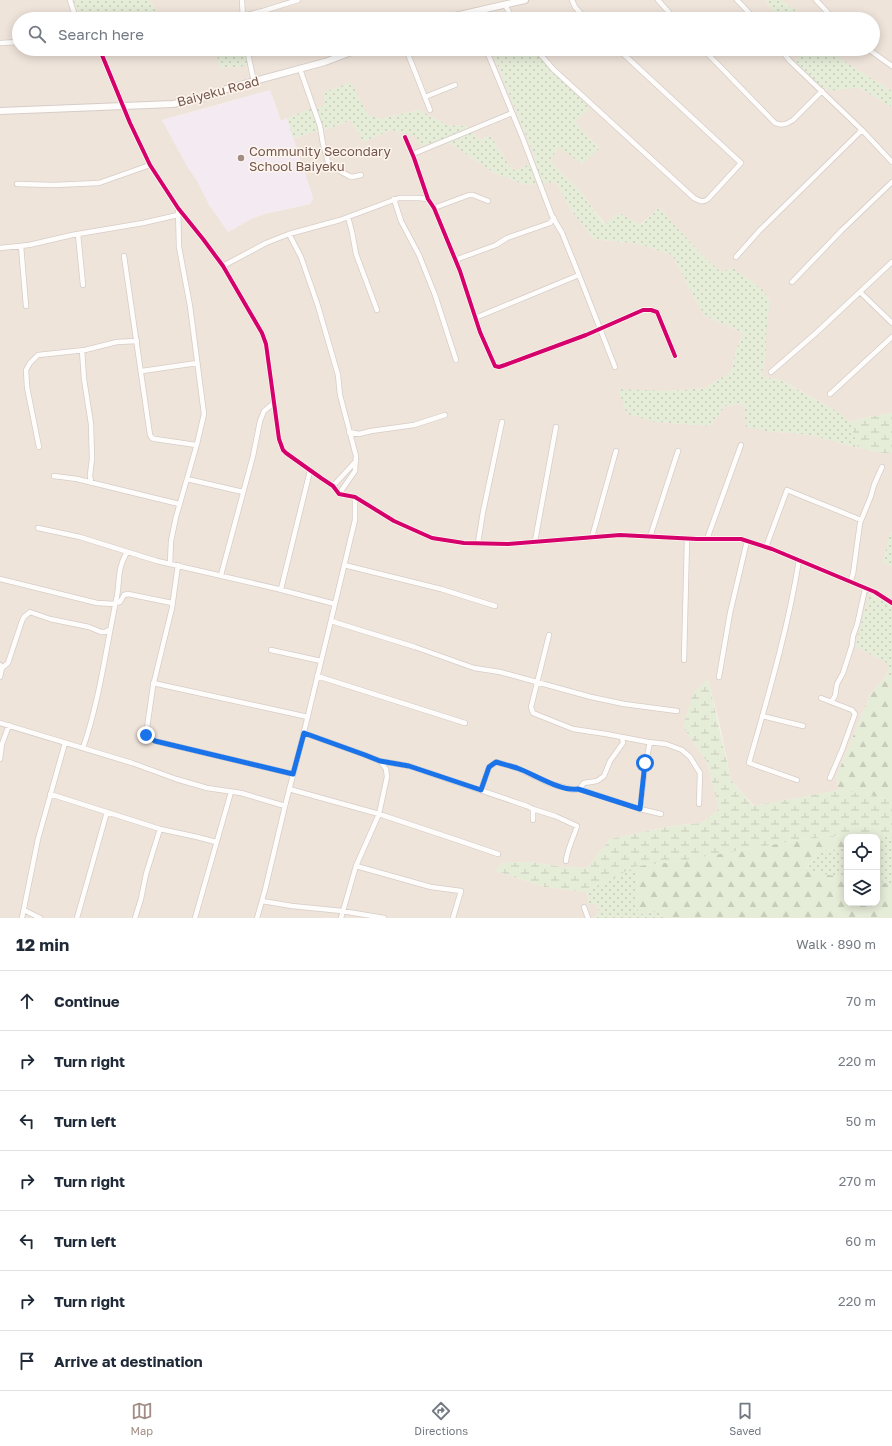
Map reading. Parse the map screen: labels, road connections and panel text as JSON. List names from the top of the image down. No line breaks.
{"streets":{"main road":["Baiyeku Road"]},"places":["Community Secondary School Baiyeku"],"page":{"search":"Search here","heading":["12 min","Walk · 890 m"],"list":[["Continue","70 m"],["Turn right","220 m"],["Turn left","50 m"],["Turn right","270 m"],["Turn left","60 m"],["Turn right","220 m"],"Arrive at destination"],"nav":["Map","Directions","Saved"]}}
